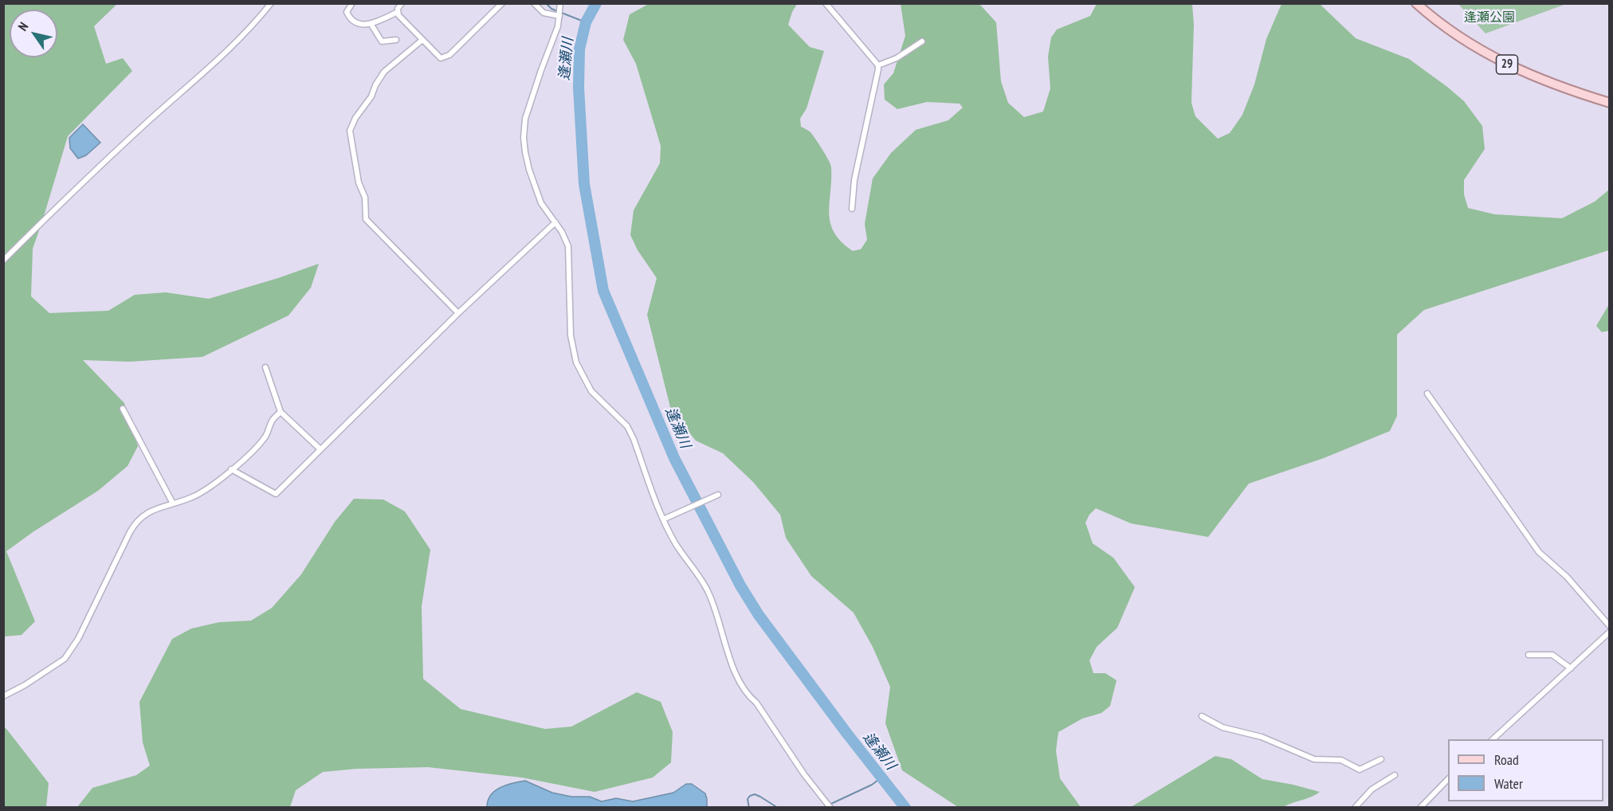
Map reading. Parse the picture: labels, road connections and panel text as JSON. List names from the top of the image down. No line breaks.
{"streets":{"main road":["29"]},"water":["逢瀬川"],"parks":["逢瀬公園"],"legend":["Road","Water"],"north":"top left"}
